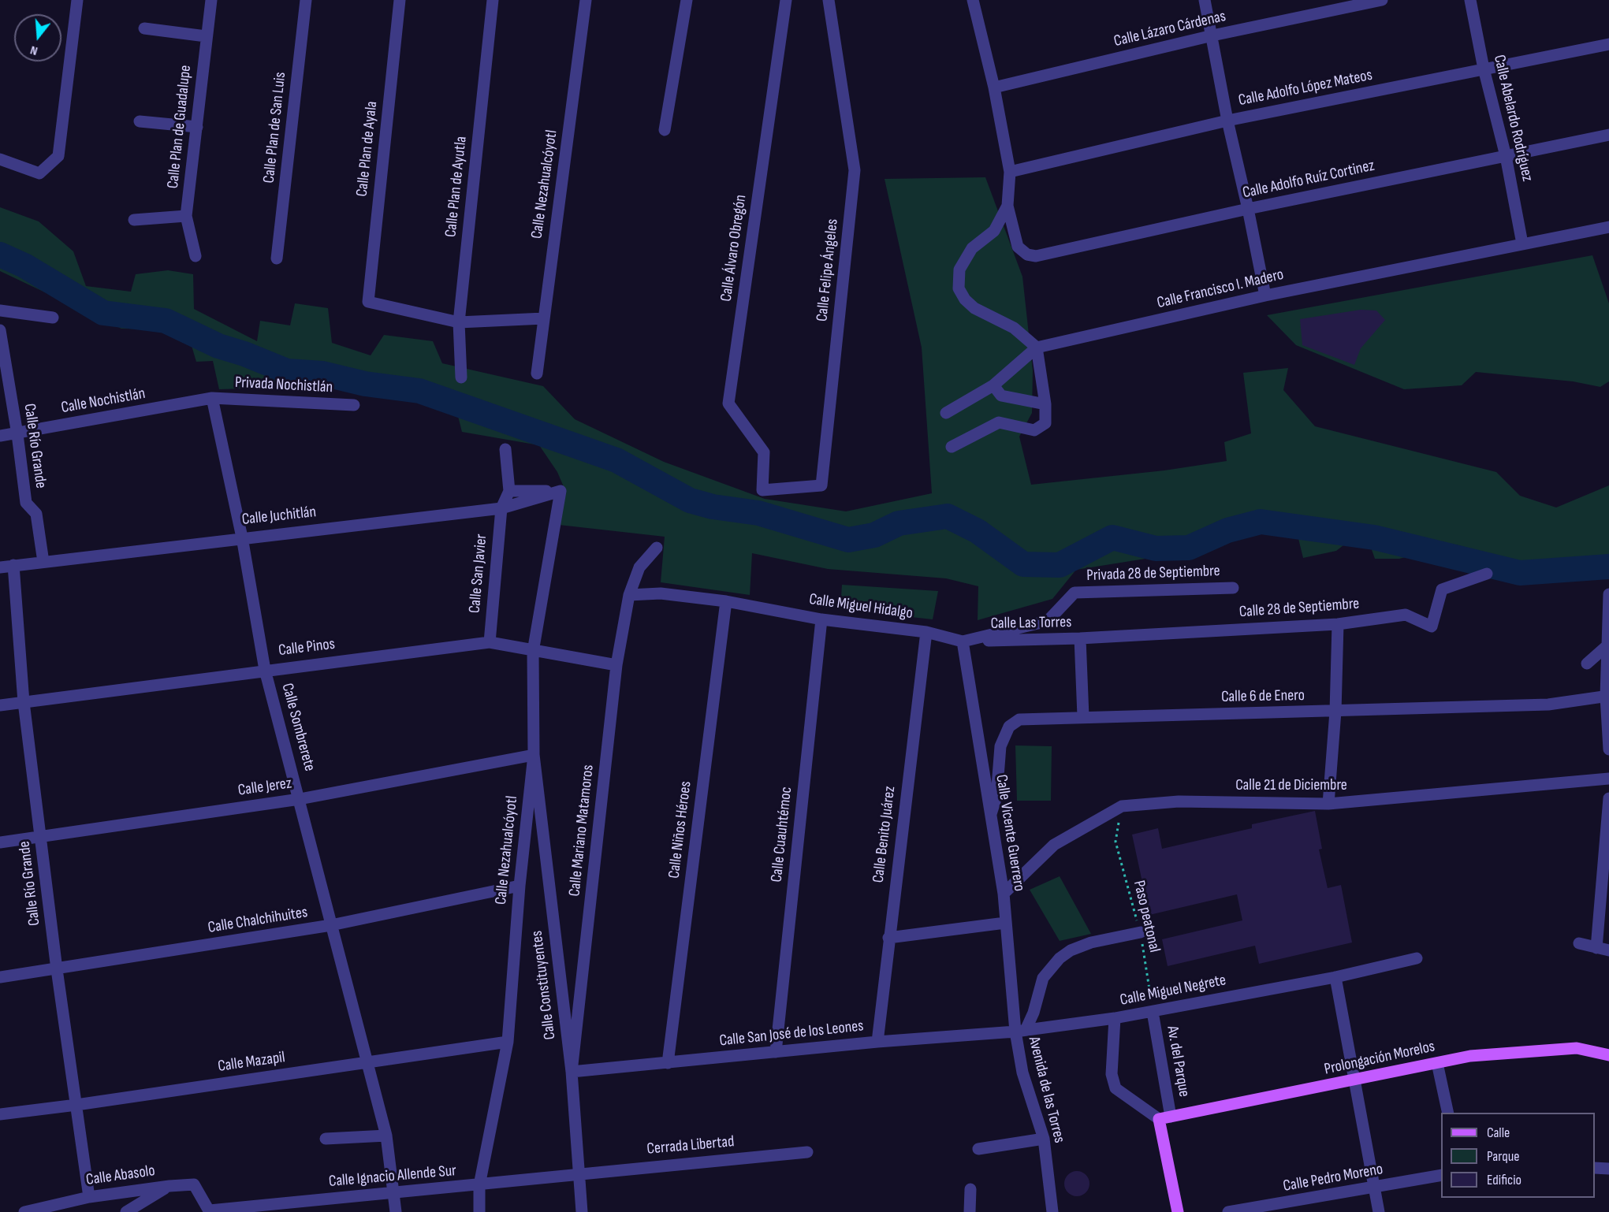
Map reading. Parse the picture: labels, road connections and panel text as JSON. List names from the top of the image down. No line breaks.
{"streets":{"main road":["Prolongación Morelos"],"street":["Calle Lázaro Cárdenas","Calle Adolfo López Mateos","Calle Abelardo Rodríguez","Calle Plan de Guadalupe","Calle Plan de San Luis","Calle Plan de Ayala","Calle Adolfo Ruíz Cortinez","Calle Nezahualcóyotl","Calle Plan de Ayutla","Calle Álvaro Obregón","Calle Felipe Ángeles","Calle Francisco I. Madero","Privada Nochistlán","Calle Nochistlán","Calle Río Grande","Calle Juchitlán","Calle San Javier","Privada 28 de Septiembre","Calle Miguel Hidalgo","Calle 28 de Septiembre","Calle Las Torres","Calle Pinos","Calle 6 de Enero","Calle Sombrerete","Calle 21 de Diciembre","Calle Jerez","Calle Niños Héroes","Calle Mariano Matamoros","Calle Vicente Guerrero","Calle Cuauhtémoc","Calle Benito Juárez","Calle Chalchihuites","Calle Constituyentes","Calle Miguel Negrete","Calle San José de los Leones","Av. del Parque","Calle Mazapil","Avenida de las Torres","Cerrada Libertad","Calle Abasolo","Calle Ignacio Allende Sur","Calle Pedro Moreno"],"path":["Paso peatonal"]},"crossings":[["Calle Adolfo López Mateos","Calle Abelardo Rodríguez"],["Calle Abelardo Rodríguez","Calle Adolfo Ruíz Cortinez"],["Calle Abelardo Rodríguez","Calle Francisco I. Madero"],["Calle Plan de Ayala","Calle Plan de Ayutla"],["Calle Nezahualcóyotl","Calle Juchitlán"],["Calle Nezahualcóyotl","Calle Pinos"],["Calle Nezahualcóyotl","Calle Jerez"],["Calle Nezahualcóyotl","Calle Chalchihuites"],["Calle Nezahualcóyotl","Calle Constituyentes"],["Calle Nezahualcóyotl","Calle Mazapil"],["Calle Nezahualcóyotl","Calle Ignacio Allende Sur"],["Calle Álvaro Obregón","Calle Felipe Ángeles"],["Privada Nochistlán","Calle Nochistlán"],["Privada Nochistlán","Calle Sombrerete"],["Calle Nochistlán","Calle Río Grande"],["Calle Nochistlán","Calle Sombrerete"],["Calle Río Grande","Calle Juchitlán"],["Calle Río Grande","Calle Pinos"],["Calle Río Grande","Calle Jerez"],["Calle Río Grande","Calle Chalchihuites"],["Calle Río Grande","Calle Mazapil"],["Calle Río Grande","Calle Abasolo"],["Calle Juchitlán","Calle San Javier"],["Calle Juchitlán","Calle Sombrerete"],["Calle San Javier","Calle Pinos"],["Privada 28 de Septiembre","Calle Miguel Hidalgo"],["Calle Miguel Hidalgo","Calle Las Torres"],["Calle Miguel Hidalgo","Calle Niños Héroes"],["Calle Miguel Hidalgo","Calle Mariano Matamoros"],["Calle Miguel Hidalgo","Calle Vicente Guerrero"],["Calle Miguel Hidalgo","Calle Cuauhtémoc"],["Calle Miguel Hidalgo","Calle Benito Juárez"],["Calle 28 de Septiembre","Calle Las Torres"],["Calle Las Torres","Calle 6 de Enero"],["Calle Las Torres","Calle Vicente Guerrero"],["Calle Pinos","Calle Sombrerete"],["Calle Pinos","Calle Mariano Matamoros"],["Calle 6 de Enero","Calle Vicente Guerrero"],["Calle Sombrerete","Calle Jerez"],["Calle Sombrerete","Calle Chalchihuites"],["Calle Sombrerete","Calle Mazapil"],["Calle Sombrerete","Calle Ignacio Allende Sur"],["Calle 21 de Diciembre","Calle Vicente Guerrero"],["Calle 21 de Diciembre","Paso peatonal"],["Calle Jerez","Calle Constituyentes"],["Calle Niños Héroes","Calle San José de los Leones"],["Calle Mariano Matamoros","Calle Constituyentes"],["Calle Mariano Matamoros","Calle San José de los Leones"],["Calle Vicente Guerrero","Calle Miguel Negrete"],["Calle Vicente Guerrero","Calle San José de los Leones"],["Calle Vicente Guerrero","Avenida de las Torres"],["Calle Cuauhtémoc","Calle San José de los Leones"],["Calle Benito Juárez","Calle San José de los Leones"],["Paso peatonal","Calle Miguel Negrete"],["Paso peatonal","Av. del Parque"],["Calle Constituyentes","Calle San José de los Leones"],["Calle Constituyentes","Cerrada Libertad"],["Calle Constituyentes","Calle Ignacio Allende Sur"],["Calle Miguel Negrete","Calle San José de los Leones"],["Calle Miguel Negrete","Av. del Parque"],["Calle Miguel Negrete","Avenida de las Torres"],["Calle San José de los Leones","Avenida de las Torres"],["Prolongación Morelos","Av. del Parque"],["Cerrada Libertad","Calle Ignacio Allende Sur"],["Calle Abasolo","Calle Ignacio Allende Sur"]],"legend":["Calle","Parque","Edificio"],"north":"bottom"}
